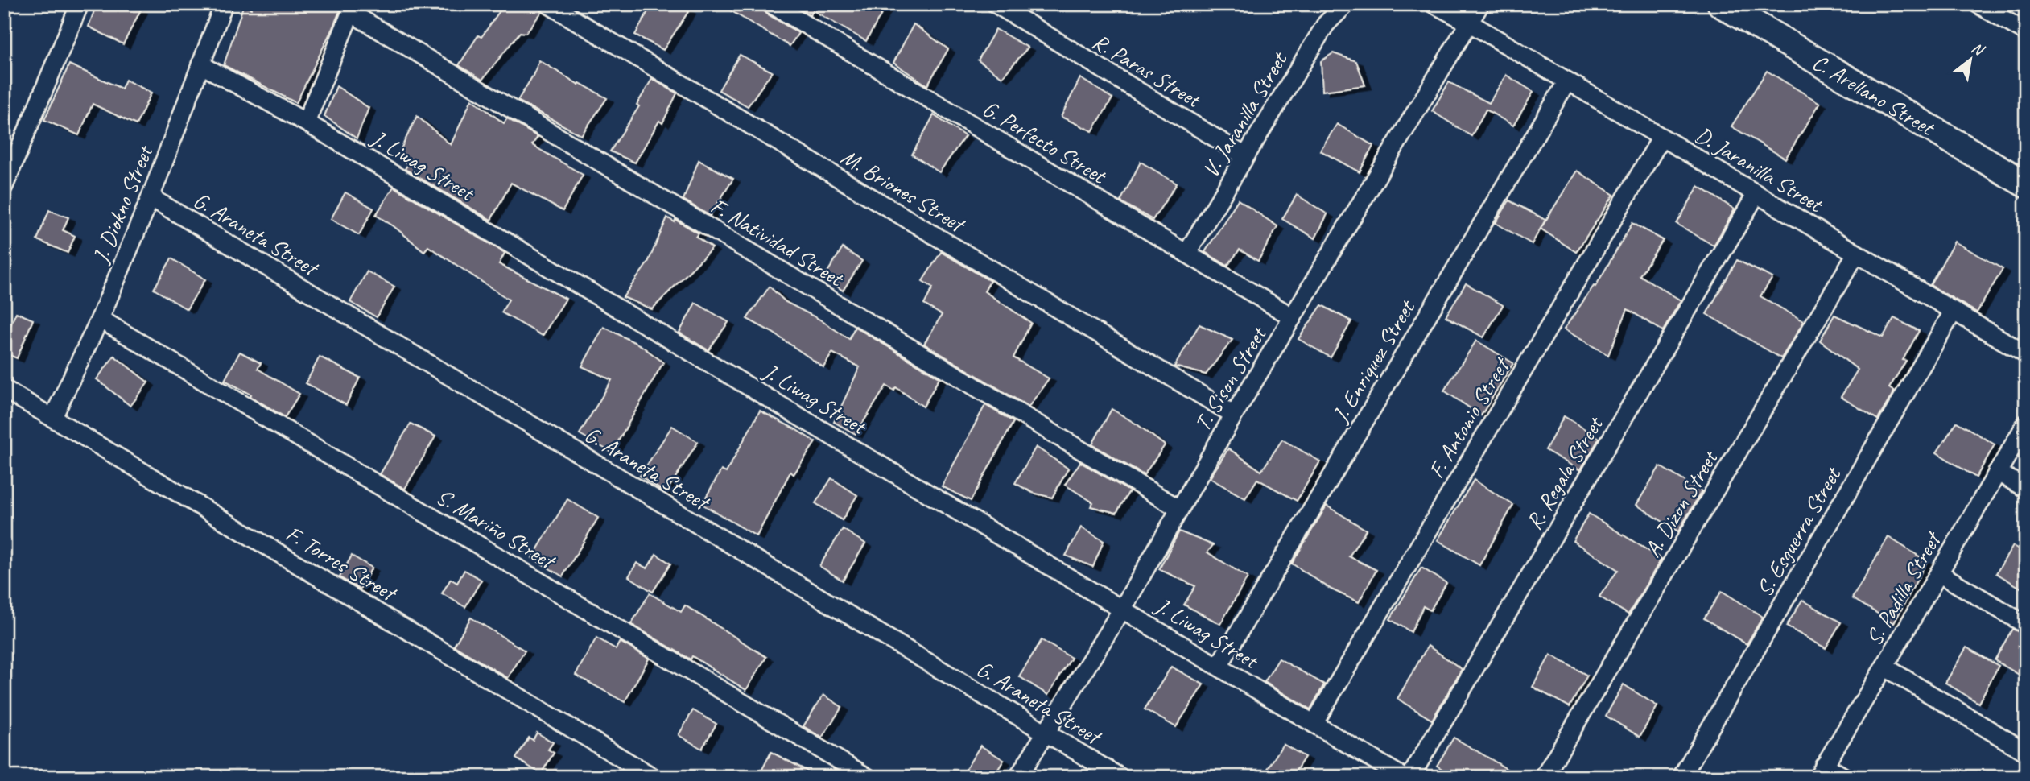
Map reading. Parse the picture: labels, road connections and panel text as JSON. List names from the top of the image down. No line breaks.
{"streets":{"street":["R. Paras Street","C. Arellano Street","V. Jaranilla Street","G. Perfecto Street","J. Liwag Street","D. Jaranilla Street","M. Briones Street","J. Diokno Street","G. Araneta Street","F. Natividad Street","J. Enriquez Street","T. Sison Street","F. Antonio Street","R. Regala Street","A. Dizon Street","S. Mariño Street","S. Esguerra Street","F. Torres Street","S. Padilla Street"]},"crossings":[["R. Paras Street","V. Jaranilla Street"],["V. Jaranilla Street","G. Perfecto Street"],["G. Perfecto Street","T. Sison Street"],["J. Liwag Street","J. Diokno Street"],["J. Liwag Street","J. Enriquez Street"],["J. Liwag Street","T. Sison Street"],["J. Liwag Street","F. Antonio Street"],["D. Jaranilla Street","J. Enriquez Street"],["D. Jaranilla Street","T. Sison Street"],["D. Jaranilla Street","F. Antonio Street"],["D. Jaranilla Street","R. Regala Street"],["D. Jaranilla Street","A. Dizon Street"],["D. Jaranilla Street","S. Esguerra Street"],["M. Briones Street","T. Sison Street"],["J. Diokno Street","G. Araneta Street"],["J. Diokno Street","S. Mariño Street"],["J. Diokno Street","F. Torres Street"],["G. Araneta Street","T. Sison Street"],["F. Natividad Street","T. Sison Street"]],"north":"top right"}
